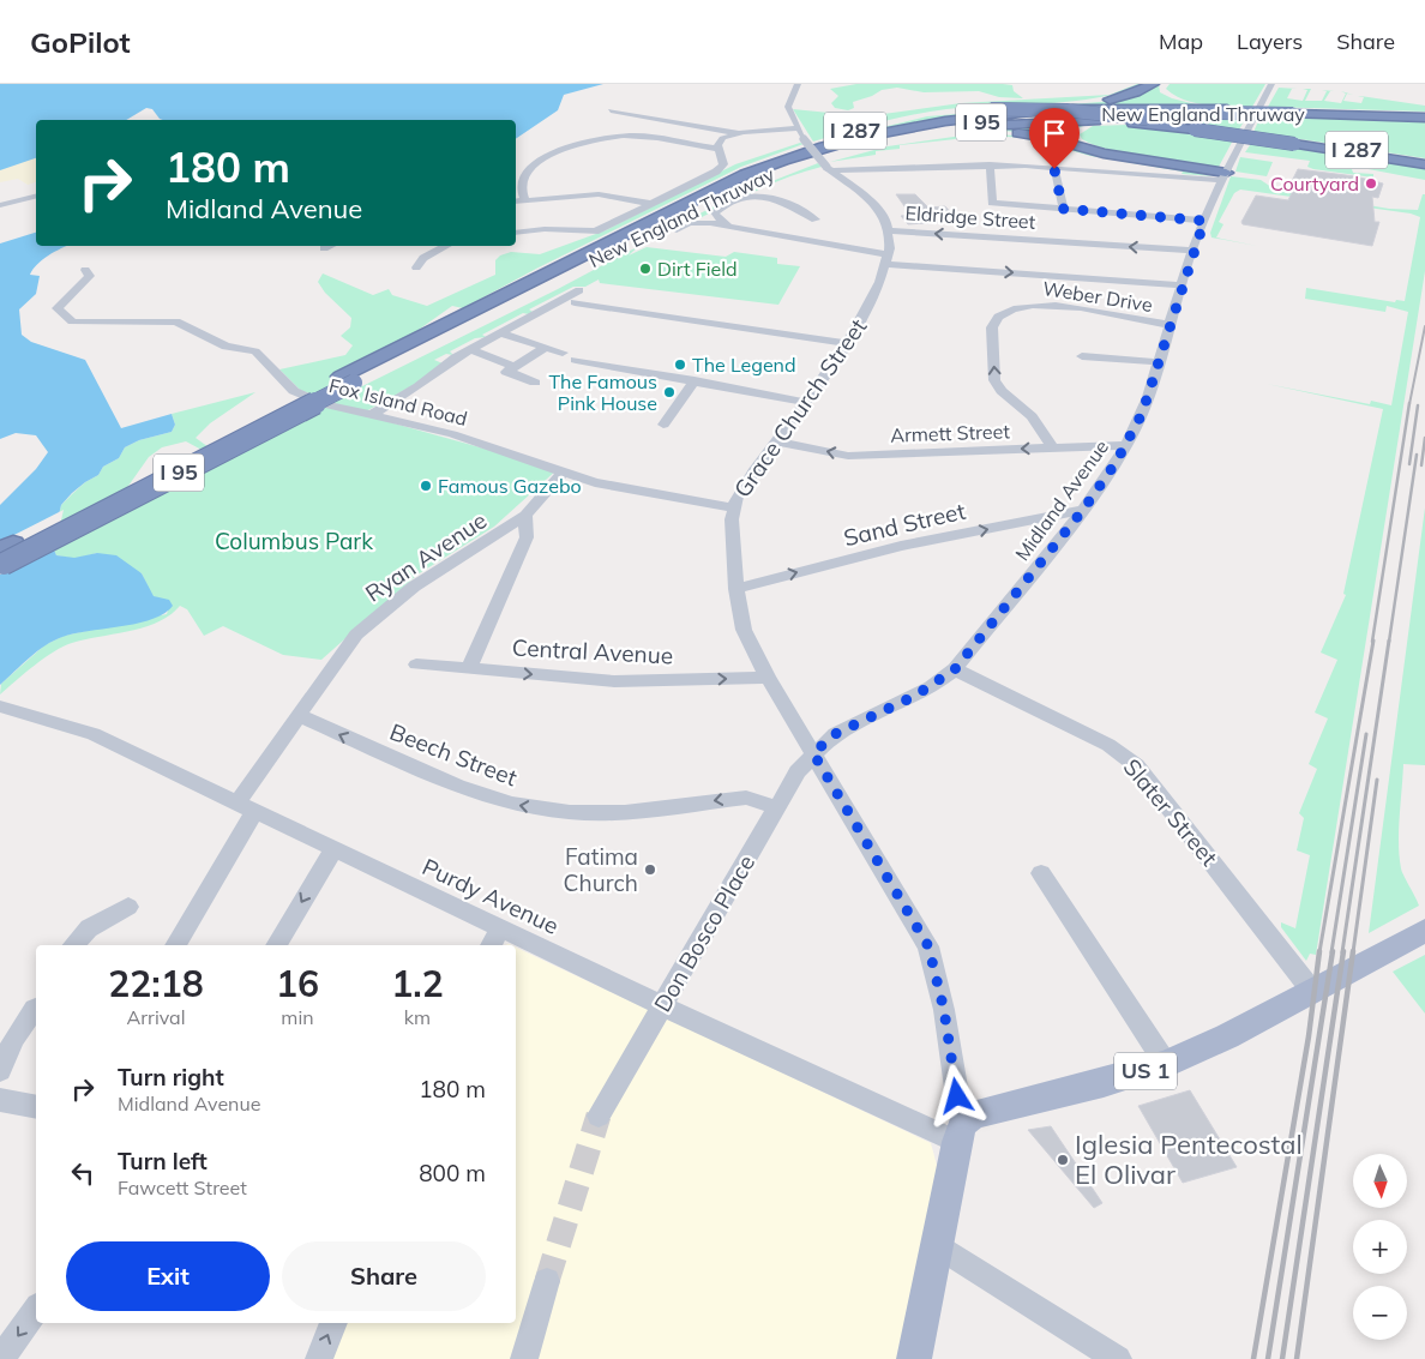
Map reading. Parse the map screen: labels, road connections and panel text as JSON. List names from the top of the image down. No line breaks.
{"streets":{"highway":["New England Thruway","I 95","I 287"],"main road":["US 1"],"street":["Eldridge Street","Weber Drive","Fox Island Road","Grace Church Street","Armett Street","Midland Avenue","Sand Street","Ryan Avenue","Central Avenue","Beech Street","Slater Street","Purdy Avenue","Don Bosco Place"]},"crossings":[["New England Thruway","I 287"],["Eldridge Street","Grace Church Street"],["Eldridge Street","Midland Avenue"],["Weber Drive","Armett Street"],["Weber Drive","Midland Avenue"],["Fox Island Road","Grace Church Street"],["Fox Island Road","Ryan Avenue"],["Grace Church Street","Armett Street"],["Grace Church Street","Midland Avenue"],["Grace Church Street","Sand Street"],["Grace Church Street","Central Avenue"],["Grace Church Street","Purdy Avenue"],["Grace Church Street","Don Bosco Place"],["Grace Church Street","US 1"],["Armett Street","Midland Avenue"],["Midland Avenue","Sand Street"],["Midland Avenue","Slater Street"],["Midland Avenue","Don Bosco Place"],["Ryan Avenue","Beech Street"],["Ryan Avenue","Purdy Avenue"],["Beech Street","Don Bosco Place"],["Slater Street","US 1"],["Purdy Avenue","Don Bosco Place"],["Purdy Avenue","US 1"]],"one_way":["Armett Street","Sand Street","Central Avenue","Beech Street"],"parks":["Columbus Park"],"places":["Courtyard","Dirt Field","The Legend","The Famous Pink House","Famous Gazebo","Fatima Church","Iglesia Pentecostal El Olivar"],"north":"bottom","page":{"header":"GoPilot","nav":["Map","Layers","Share"],"turn":["180 m","Midland Avenue"],"eta":["22:18","Arrival","16","min","1.2","km"],"list":[{"name":"Turn right","note":"Midland Avenue","value":"180 m"},{"name":"Turn left","note":"Fawcett Street","value":"800 m"}],"map_buttons":["+","−"],"buttons":["Exit","Share"]}}
